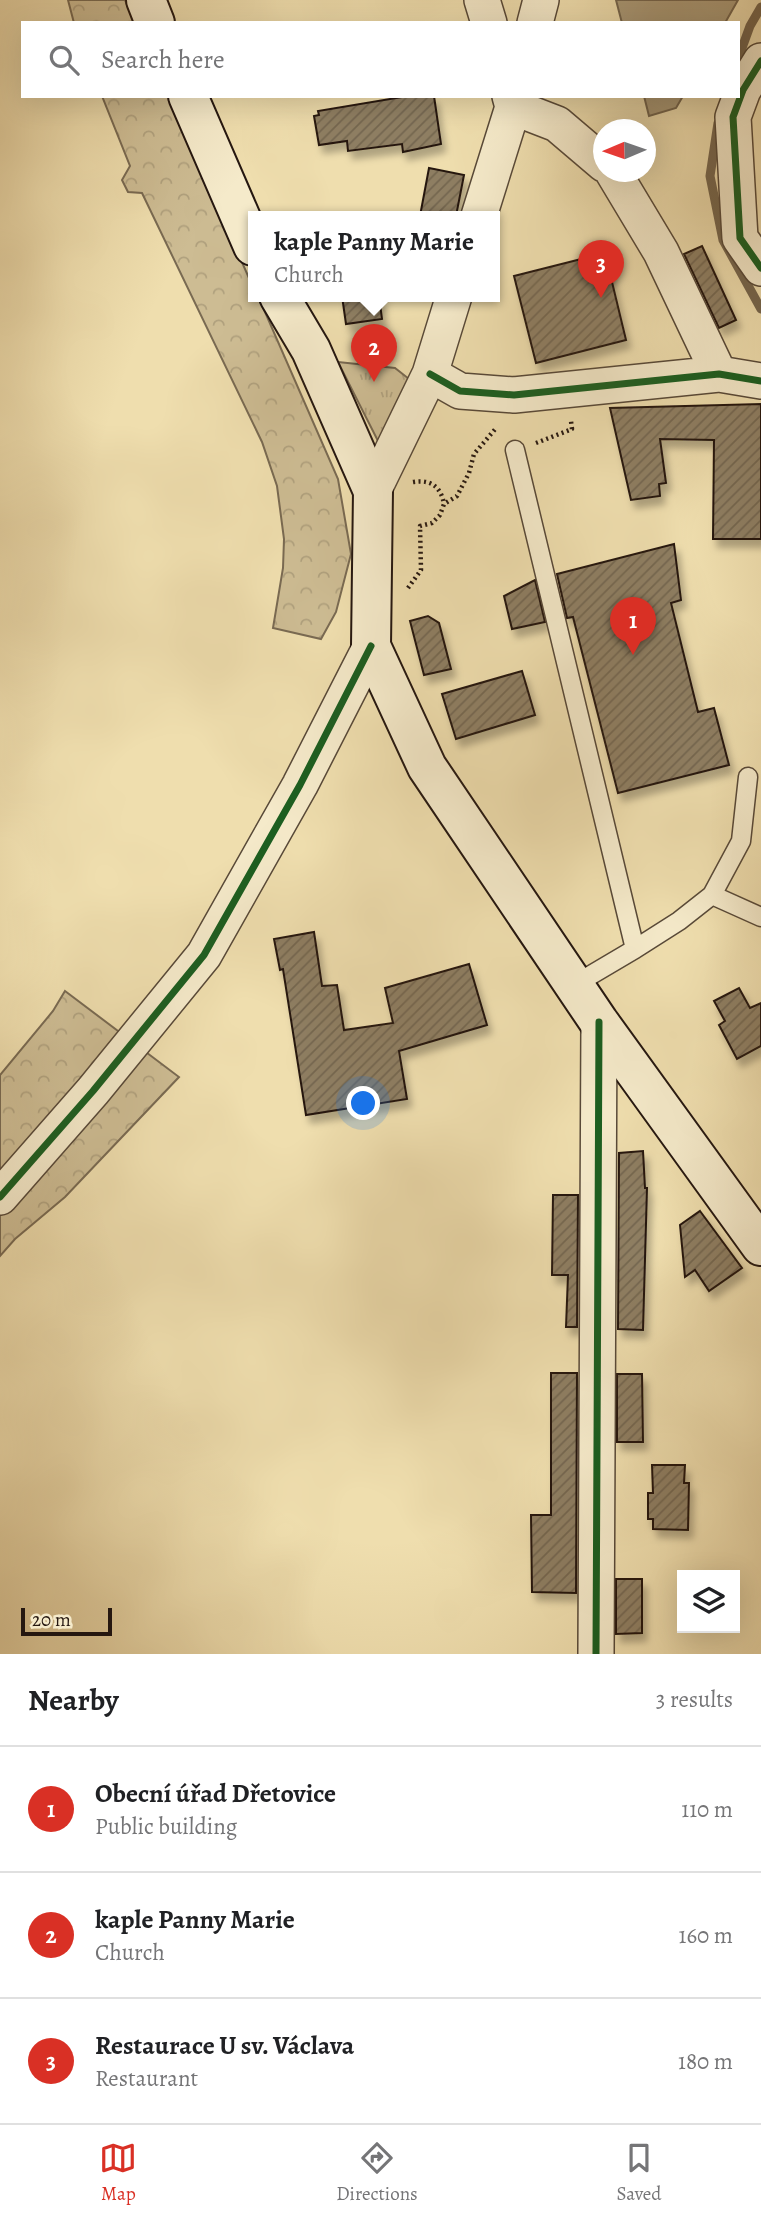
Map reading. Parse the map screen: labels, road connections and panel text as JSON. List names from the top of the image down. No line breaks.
{"scale_bar":"20 m","north":"left","page":{"search":"Search here","popup":["kaple Panny Marie","Church"],"pins":["3","2","1"],"scale":"20 m","heading":["Nearby","3 results"],"list":[{"mark":"1","name":"Obecní úřad Dřetovice","note":"Public building","value":"110 m"},{"mark":"2","name":"kaple Panny Marie","note":"Church","value":"160 m"},{"mark":"3","name":"Restaurace U sv. Václava","note":"Restaurant","value":"180 m"}],"nav":["Map","Directions","Saved"]}}
